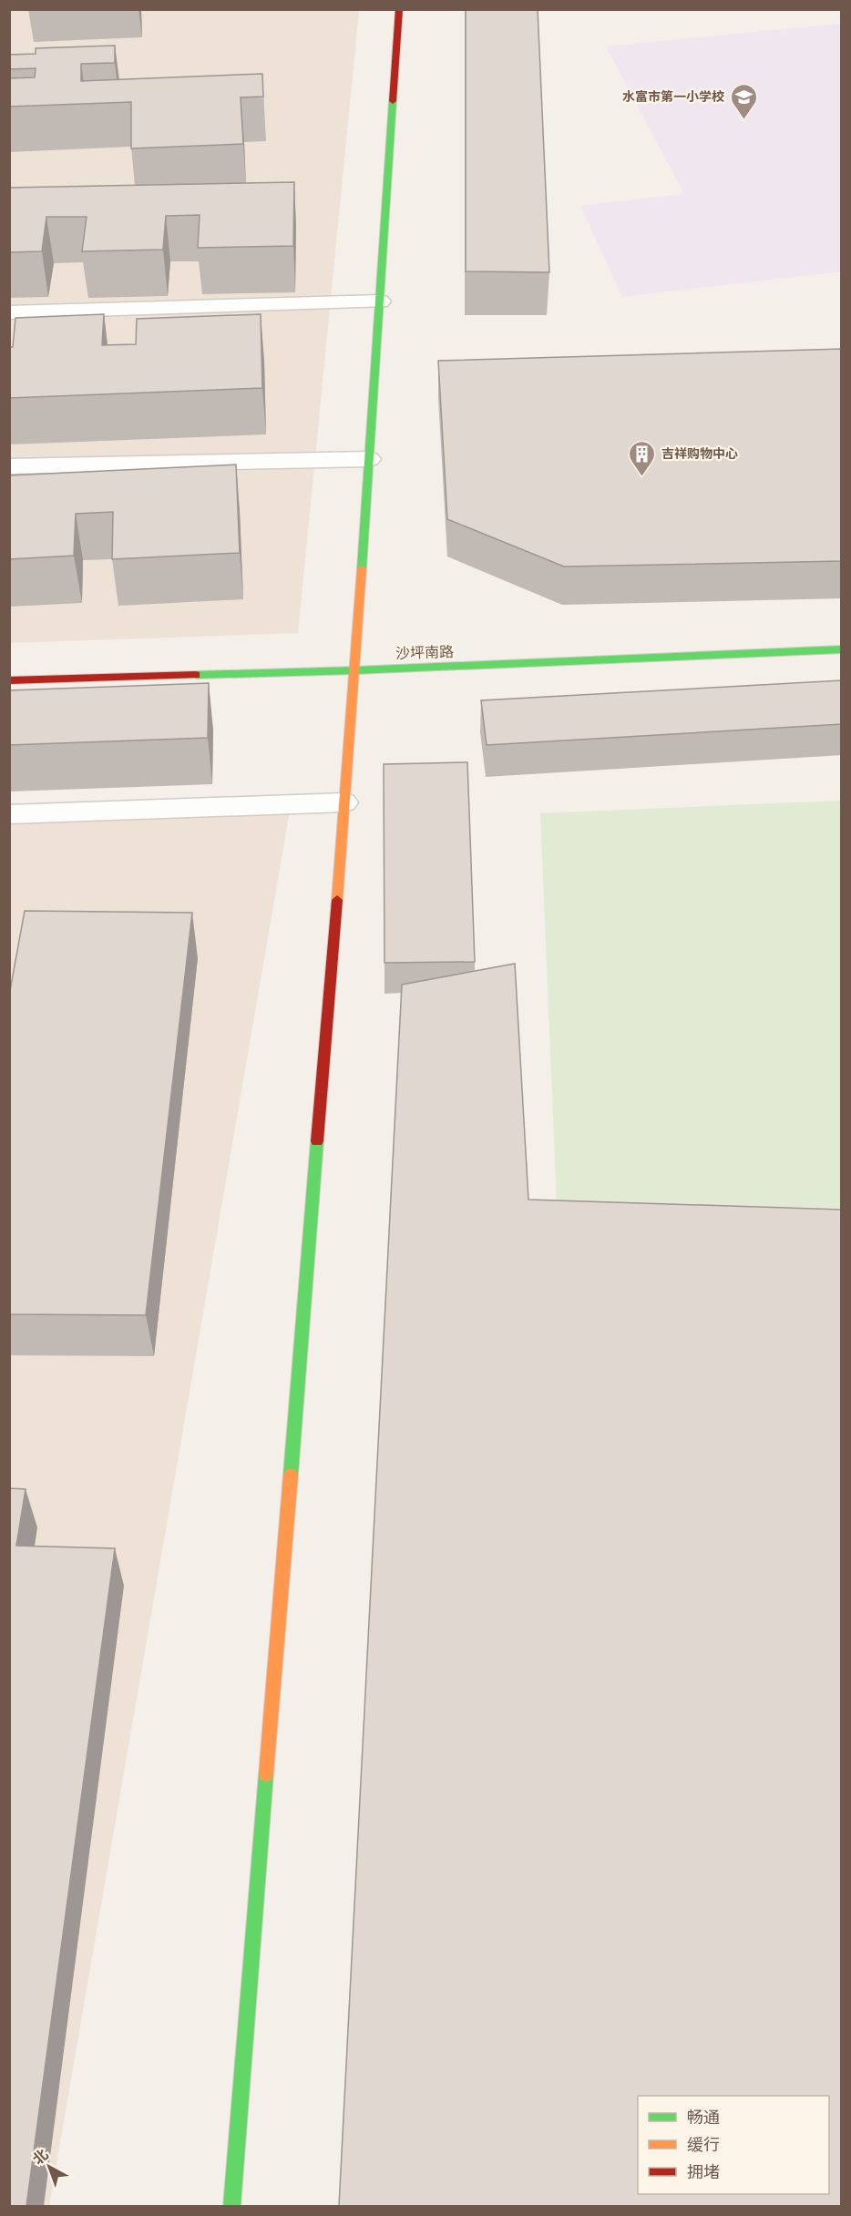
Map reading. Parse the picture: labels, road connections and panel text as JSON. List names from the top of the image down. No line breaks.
{"streets":{"street":["沙坪南路"]},"places":{"school or university":["水富市第一小学校"],"building":["吉祥购物中心"]},"legend":["畅通","缓行","拥堵"],"north":"top left"}
